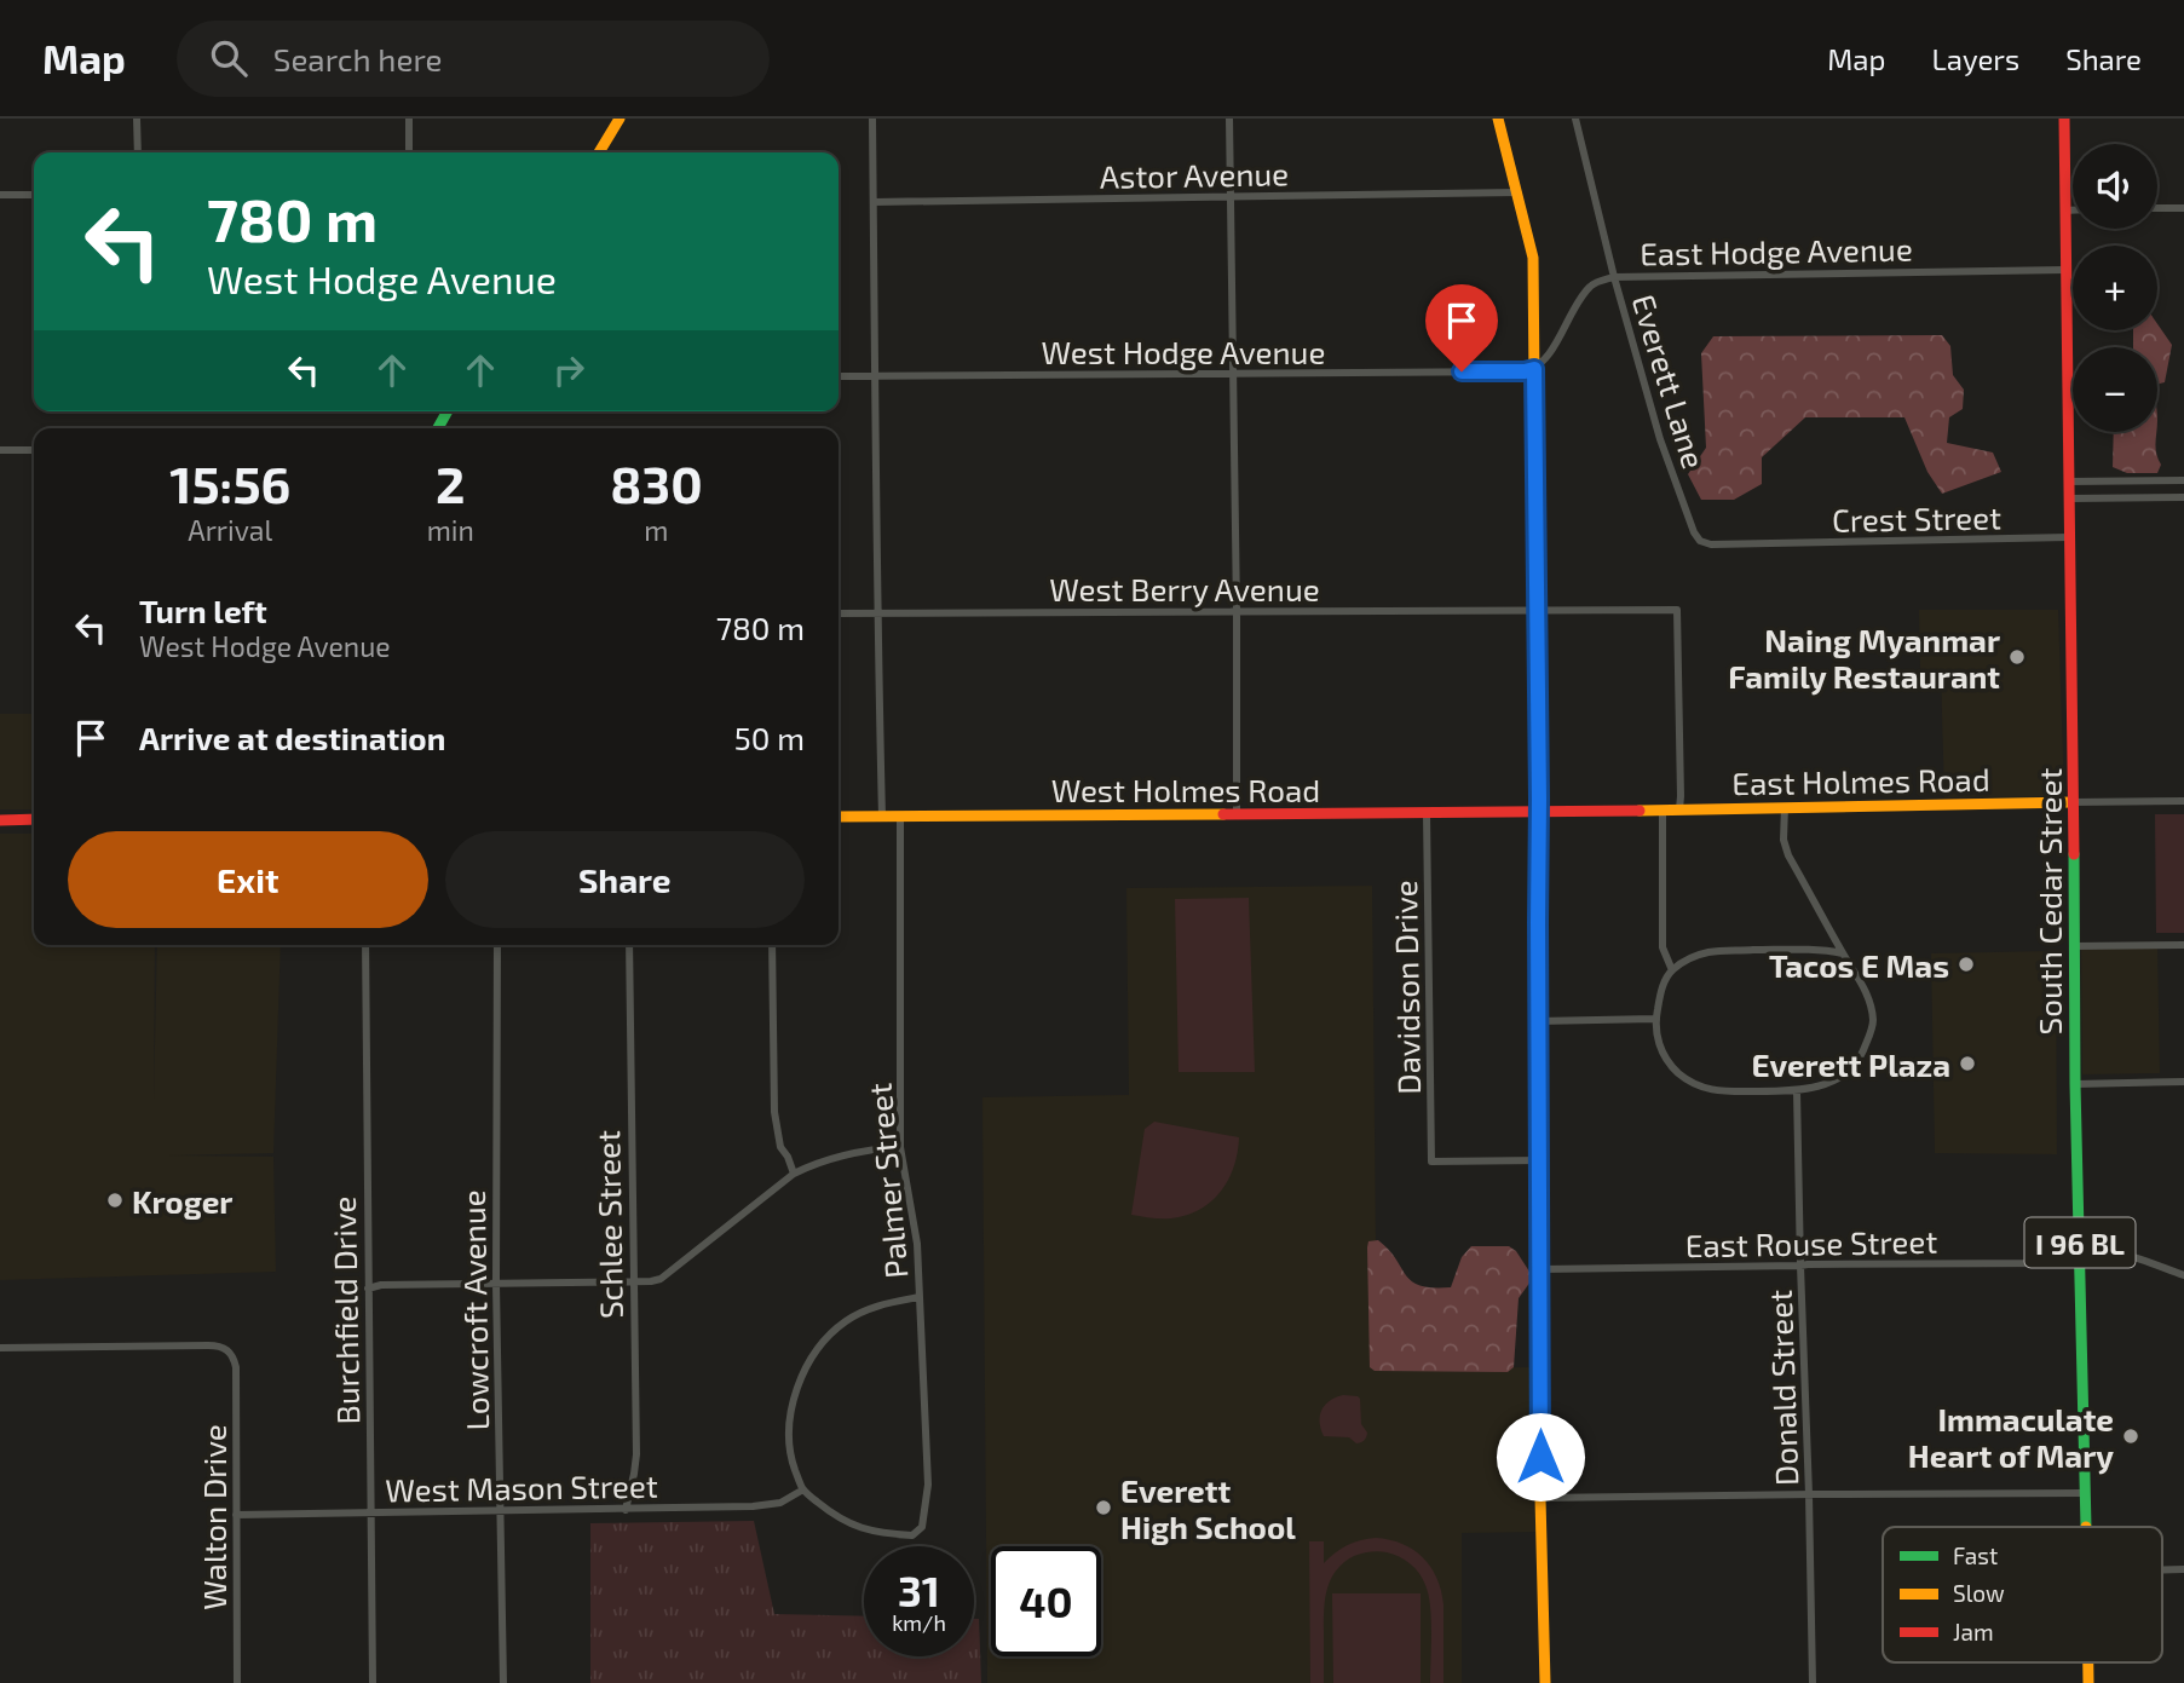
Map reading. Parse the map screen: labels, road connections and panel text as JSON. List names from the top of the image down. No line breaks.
{"streets":{"street":["Astor Avenue","East Hodge Avenue","West Hodge Avenue","Everett Lane","Crest Street","West Berry Avenue","East Holmes Road","West Holmes Road","South Cedar Street","Davidson Drive","Palmer Street","Schlee Street","East Rouse Street","I 96 BL","Burchfield Drive","Lowcroft Avenue","Donald Street","West Mason Street","Walton Drive"]},"crossings":[["East Hodge Avenue","West Hodge Avenue"],["East Hodge Avenue","Everett Lane"],["East Hodge Avenue","South Cedar Street"],["Everett Lane","Crest Street"],["Crest Street","South Cedar Street"],["West Berry Avenue","East Holmes Road"],["East Holmes Road","West Holmes Road"],["East Holmes Road","South Cedar Street"],["West Holmes Road","Davidson Drive"],["West Holmes Road","Palmer Street"],["South Cedar Street","East Rouse Street"],["Palmer Street","West Mason Street"],["Schlee Street","West Mason Street"],["East Rouse Street","Donald Street"],["Burchfield Drive","West Mason Street"],["Lowcroft Avenue","West Mason Street"],["West Mason Street","Walton Drive"]],"places":["Naing Myanmar Family Restaurant","Tacos E Mas","Everett Plaza","Kroger","Immaculate Heart of Mary","Everett High School"],"legend":["Fast","Slow","Jam"],"page":{"header":"Map","search":"Search here","nav":["Map","Layers","Share"],"map_buttons":["+","−"],"turn":["780 m","West Hodge Avenue"],"eta":["15:56","Arrival","2","min","830","m"],"list":[{"name":"Turn left","note":"West Hodge Avenue","value":"780 m"},{"name":"Arrive at destination","value":"50 m"}],"buttons":["Exit","Share"],"speed":"31 km/h","limit":"40"}}
